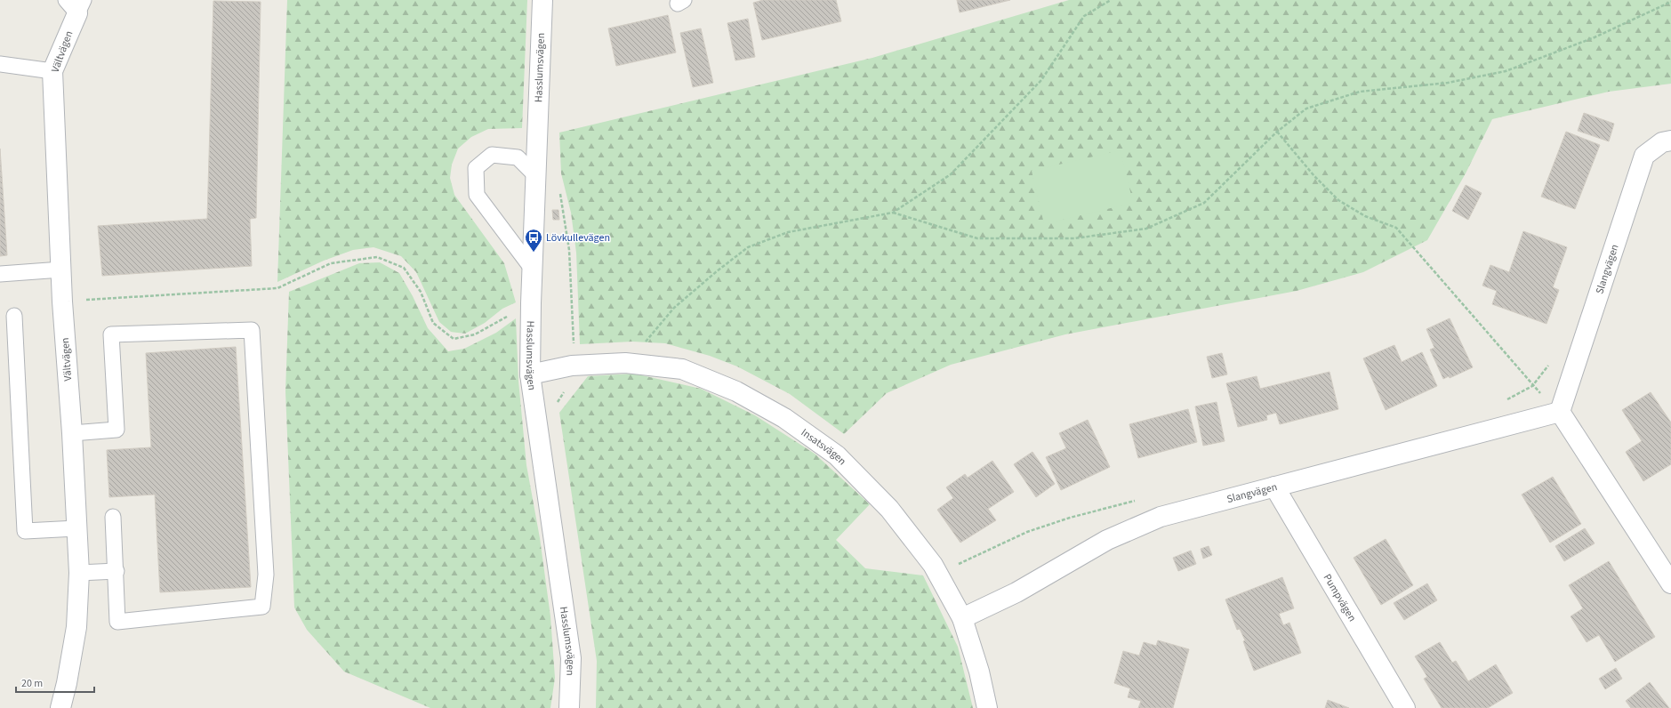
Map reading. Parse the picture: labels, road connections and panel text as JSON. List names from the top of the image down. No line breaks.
{"streets":{"street":["Vältvägen","Hasslumsvägen","Slangvägen","Insatsvägen","Pumpvägen"]},"crossings":[["Hasslumsvägen","Insatsvägen"],["Slangvägen","Insatsvägen"],["Slangvägen","Pumpvägen"]],"places":{"bus stop":["Lövkullevägen"]},"scale_bar":"20 m"}
